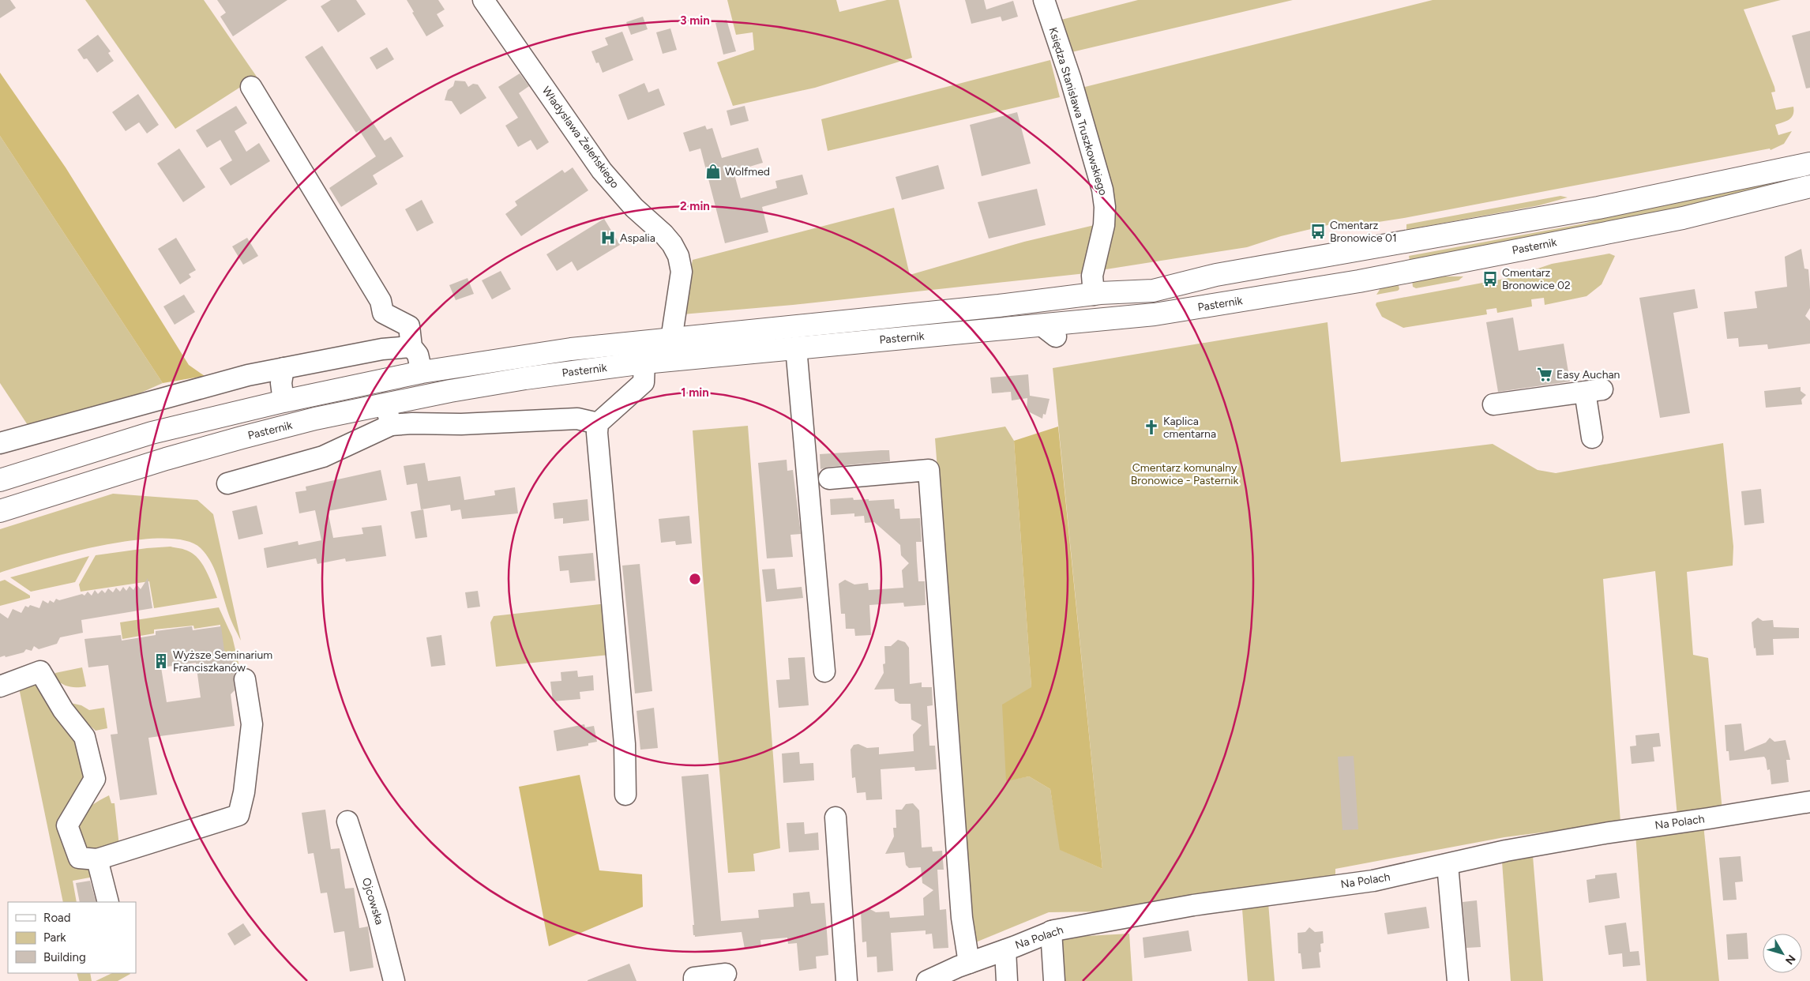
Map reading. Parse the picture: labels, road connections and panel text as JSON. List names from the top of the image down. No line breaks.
{"streets":{"main road":["Pasternik"],"street":["Księdza Stanisława Truszkowskiego","Władysława Żeleńskiego","Na Polach","Ojcowska"]},"crossings":[["Księdza Stanisława Truszkowskiego","Pasternik"],["Władysława Żeleńskiego","Pasternik"]],"parks":["Cmentarz komunalny Bronowice - Pasternik"],"places":{"shop":["Wolfmed"],"bus stop":["Cmentarz Bronowice 01","Cmentarz Bronowice 02"],"hospital":["Aspalia"],"supermarket":["Easy Auchan"],"church":["Kaplica cmentarna"],"building":["Wyższe Seminarium Franciszkanów"]},"legend":["Road","Park","Building"],"north":"bottom right","rings":["3 min","2 min","1 min"]}
